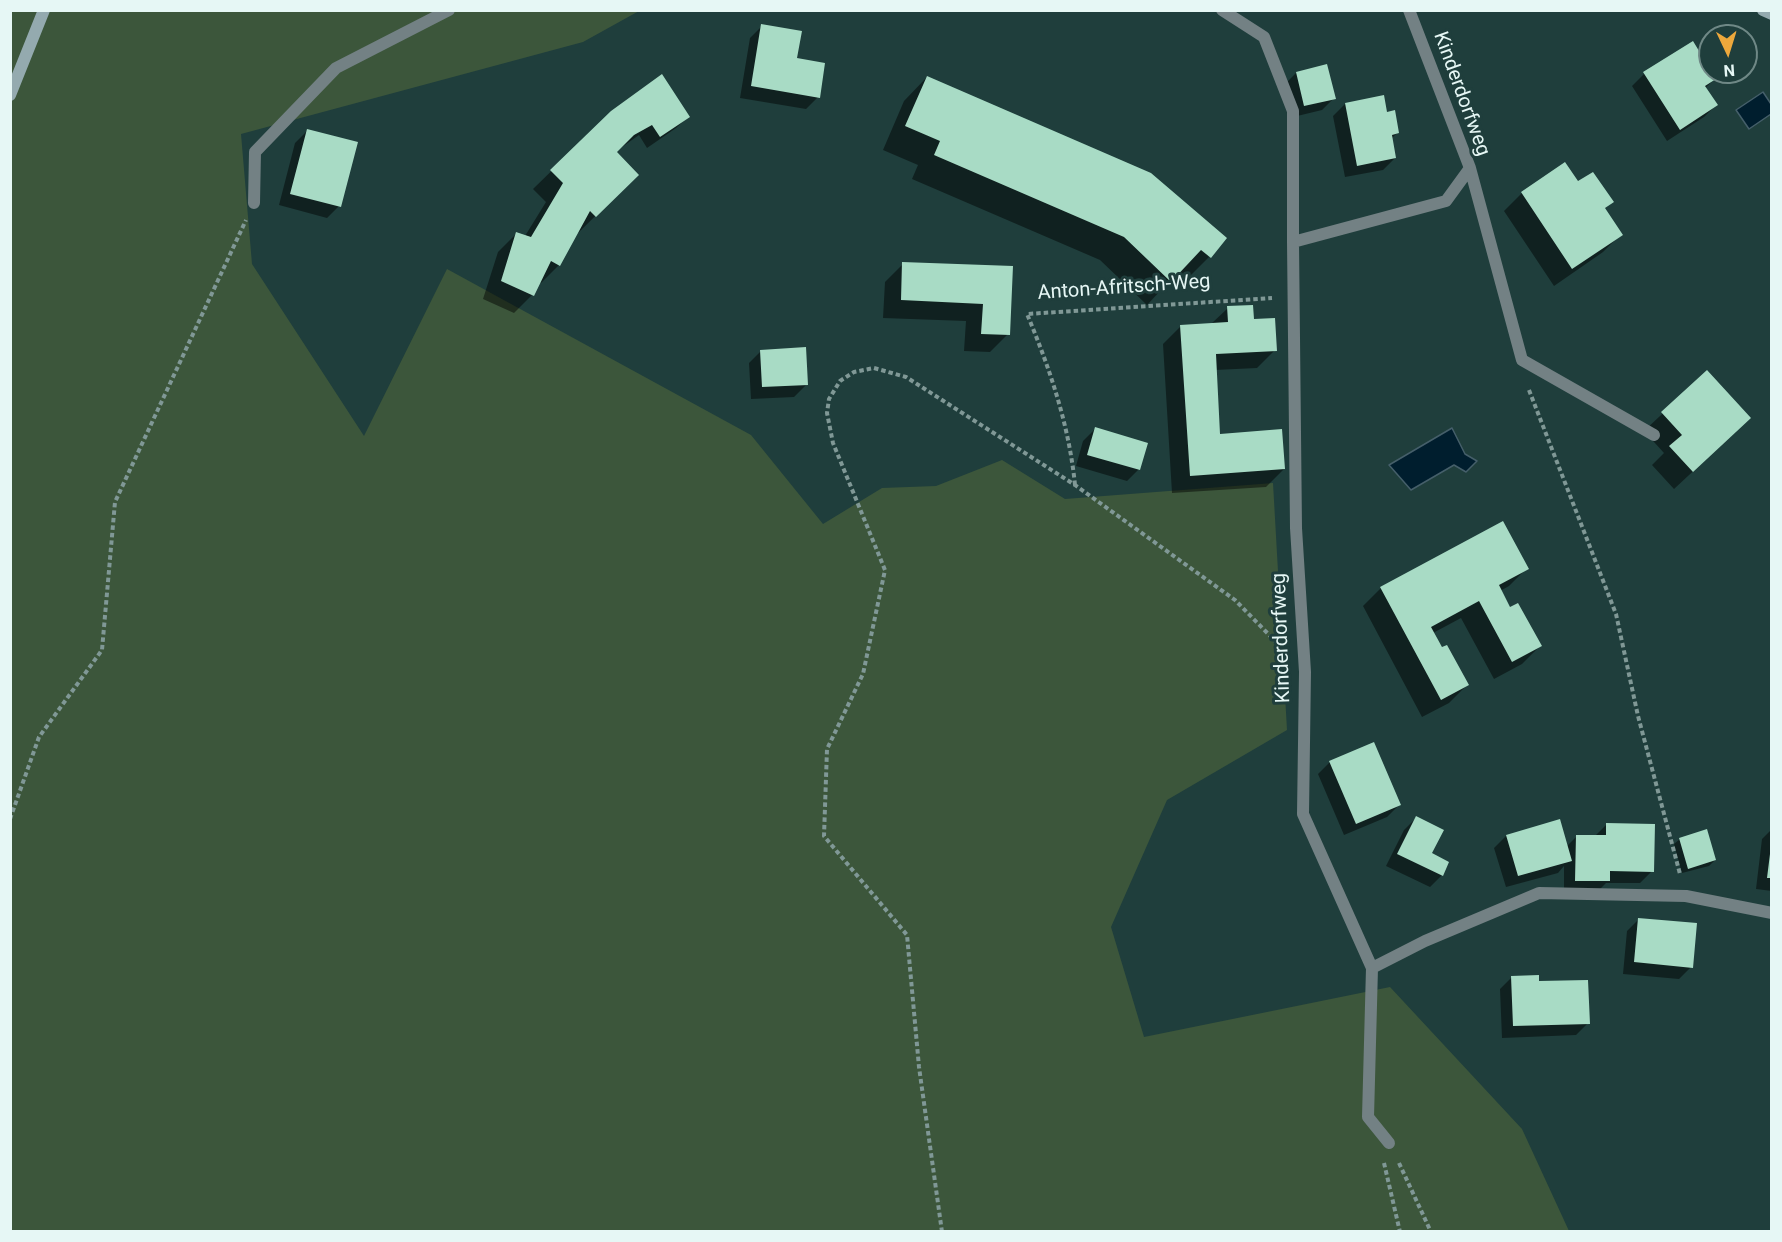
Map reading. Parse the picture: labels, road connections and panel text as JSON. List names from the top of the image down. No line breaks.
{"streets":{"street":["Kinderdorfweg"],"path":["Anton-Afritsch-Weg"]},"crossings":[["Kinderdorfweg","Anton-Afritsch-Weg"]],"north":"bottom"}
